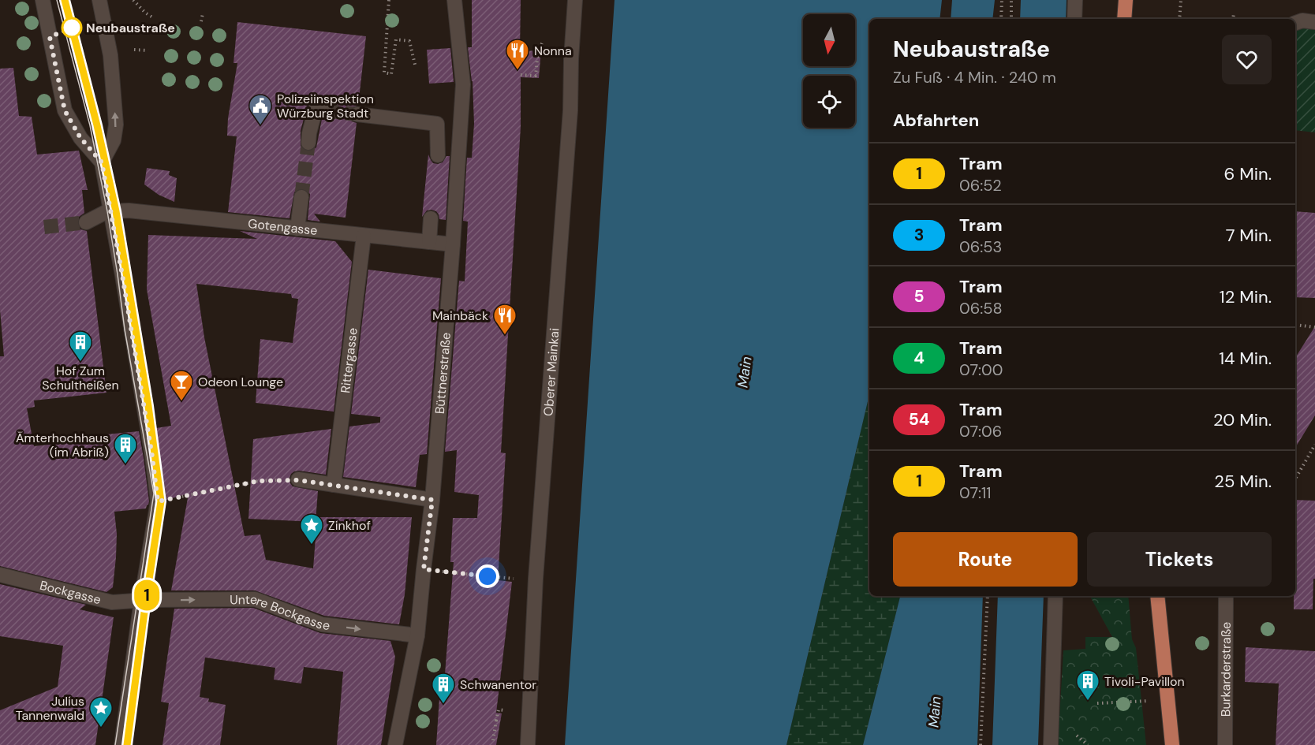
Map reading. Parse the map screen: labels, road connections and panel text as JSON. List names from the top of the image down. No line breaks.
{"streets":{"street":["Gotengasse","Rittergasse","Oberer Mainkai","Büttnerstraße","Bockgasse","Untere Bockgasse","Burkarderstraße"]},"crossings":[["Gotengasse","Rittergasse"],["Gotengasse","Büttnerstraße"],["Büttnerstraße","Untere Bockgasse"],["Bockgasse","Untere Bockgasse"]],"one_way":["Untere Bockgasse"],"water":["Main"],"places":{"other":["Neubaustraße"],"restaurant":["Nonna","Mainbäck"],"public building":["Polizeiinspektion Würzburg Stadt"],"building":["Hof Zum Schultheißen","Ämterhochhaus (im Abriß)","Tivoli-Pavillon","Schwanentor"],"bar":["Odeon Lounge"],"place":["Zinkhof","Julius Tannenwald"]},"lines":["tram line 1"],"north":"bottom","page":{"on_map":"1","heading":[["Neubaustraße","Zu Fuß · 4 Min. · 240 m"],"Abfahrten"],"list":[{"mark":"1","name":"Tram","note":"06:52","value":"6 Min."},{"mark":"3","name":"Tram","note":"06:53","value":"7 Min."},{"mark":"5","name":"Tram","note":"06:58","value":"12 Min."},{"mark":"4","name":"Tram","note":"07:00","value":"14 Min."},{"mark":"54","name":"Tram","note":"07:06","value":"20 Min."},{"mark":"1","name":"Tram","note":"07:11","value":"25 Min."}],"buttons":["Route","Tickets"]}}
